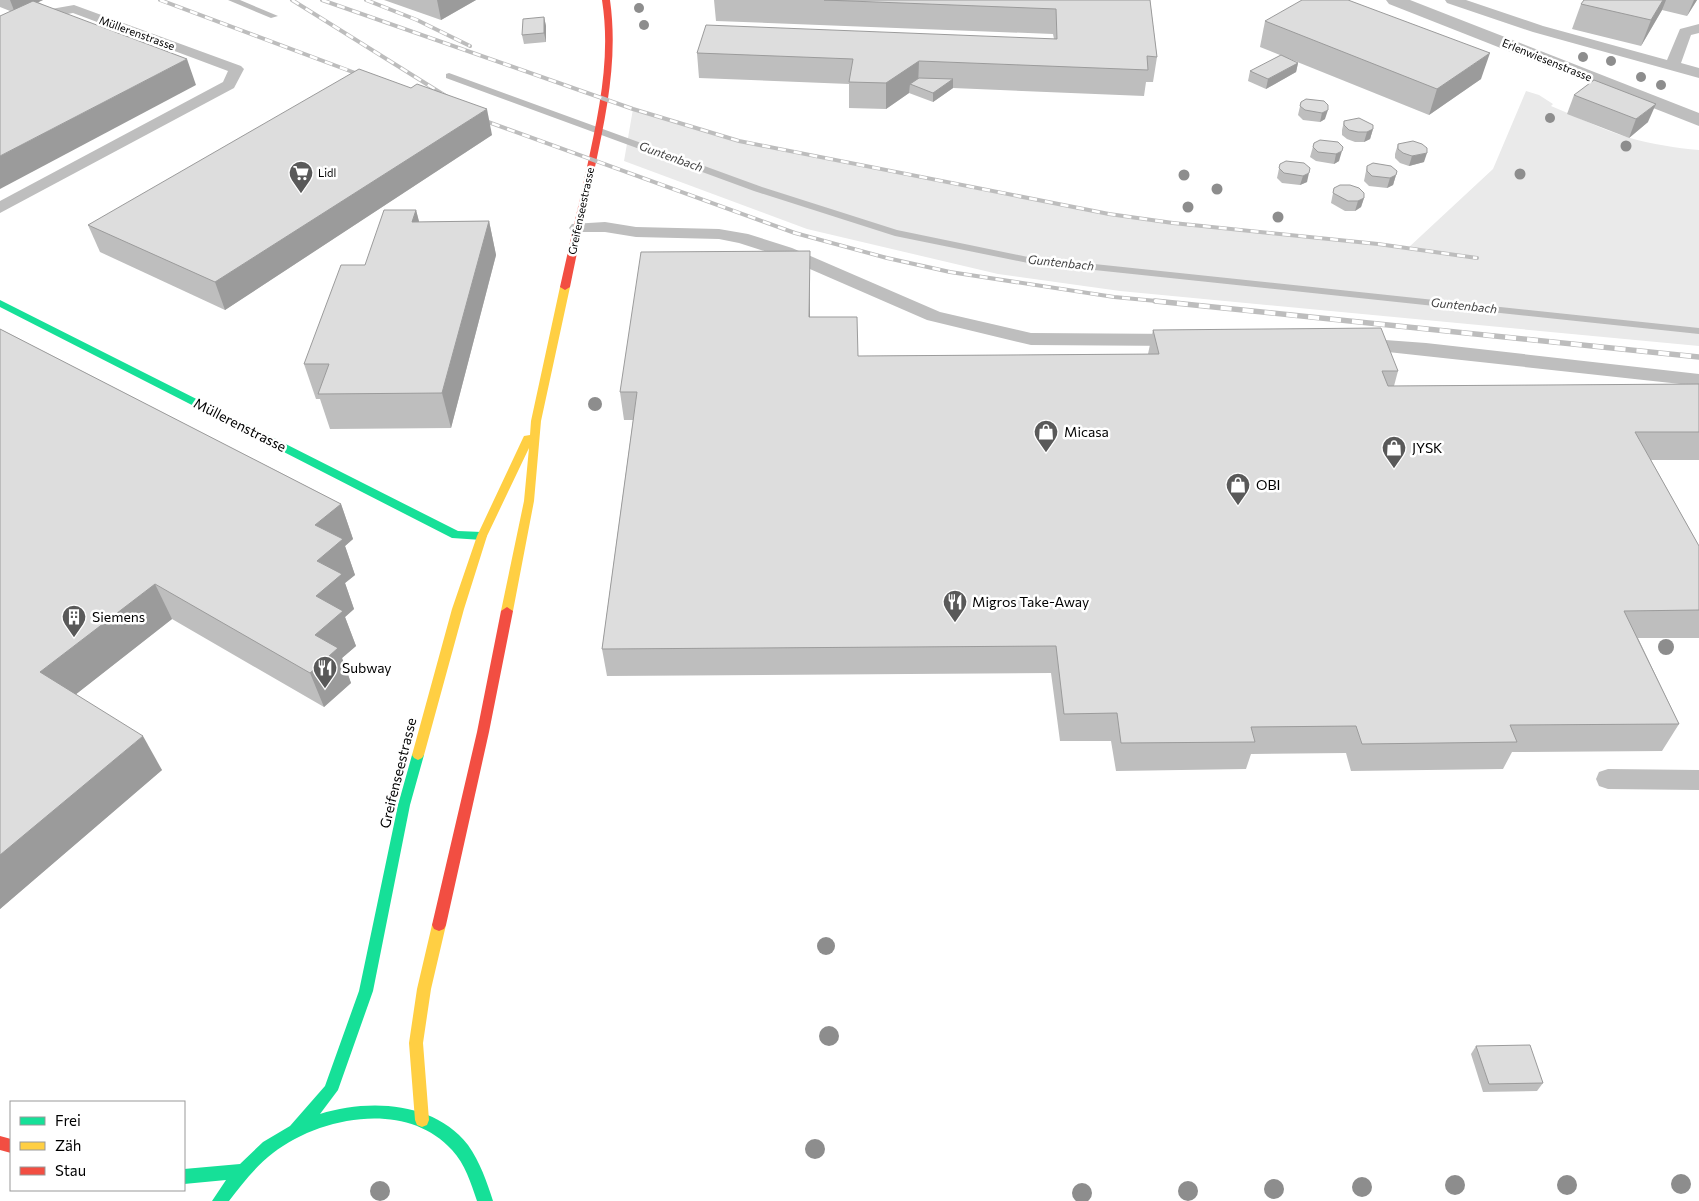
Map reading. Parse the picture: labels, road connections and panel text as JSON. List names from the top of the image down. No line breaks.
{"streets":{"street":["Müllerenstrasse","Erlenwiesenstrasse","Greifenseestrasse"]},"crossings":[["Müllerenstrasse","Greifenseestrasse"]],"water":["Guntenbach"],"places":{"supermarket":["Lidl"],"shop":["Micasa","JYSK","OBI"],"restaurant":["Migros Take-Away","Subway"],"building":["Siemens"]},"legend":["Frei","Zäh","Stau"]}
